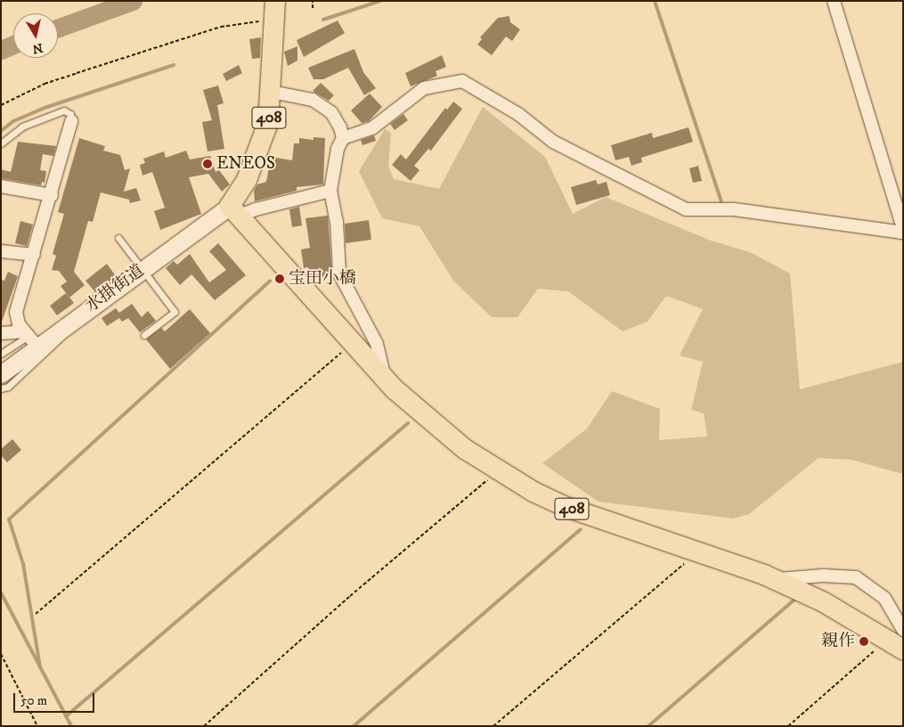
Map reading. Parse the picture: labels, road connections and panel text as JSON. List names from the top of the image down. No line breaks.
{"streets":{"highway":["408"],"main road":["水掛街道"]},"crossings":[["408","水掛街道"]],"places":["ENEOS","宝田小橋","親作"],"scale_bar":"50 m","north":"bottom"}
